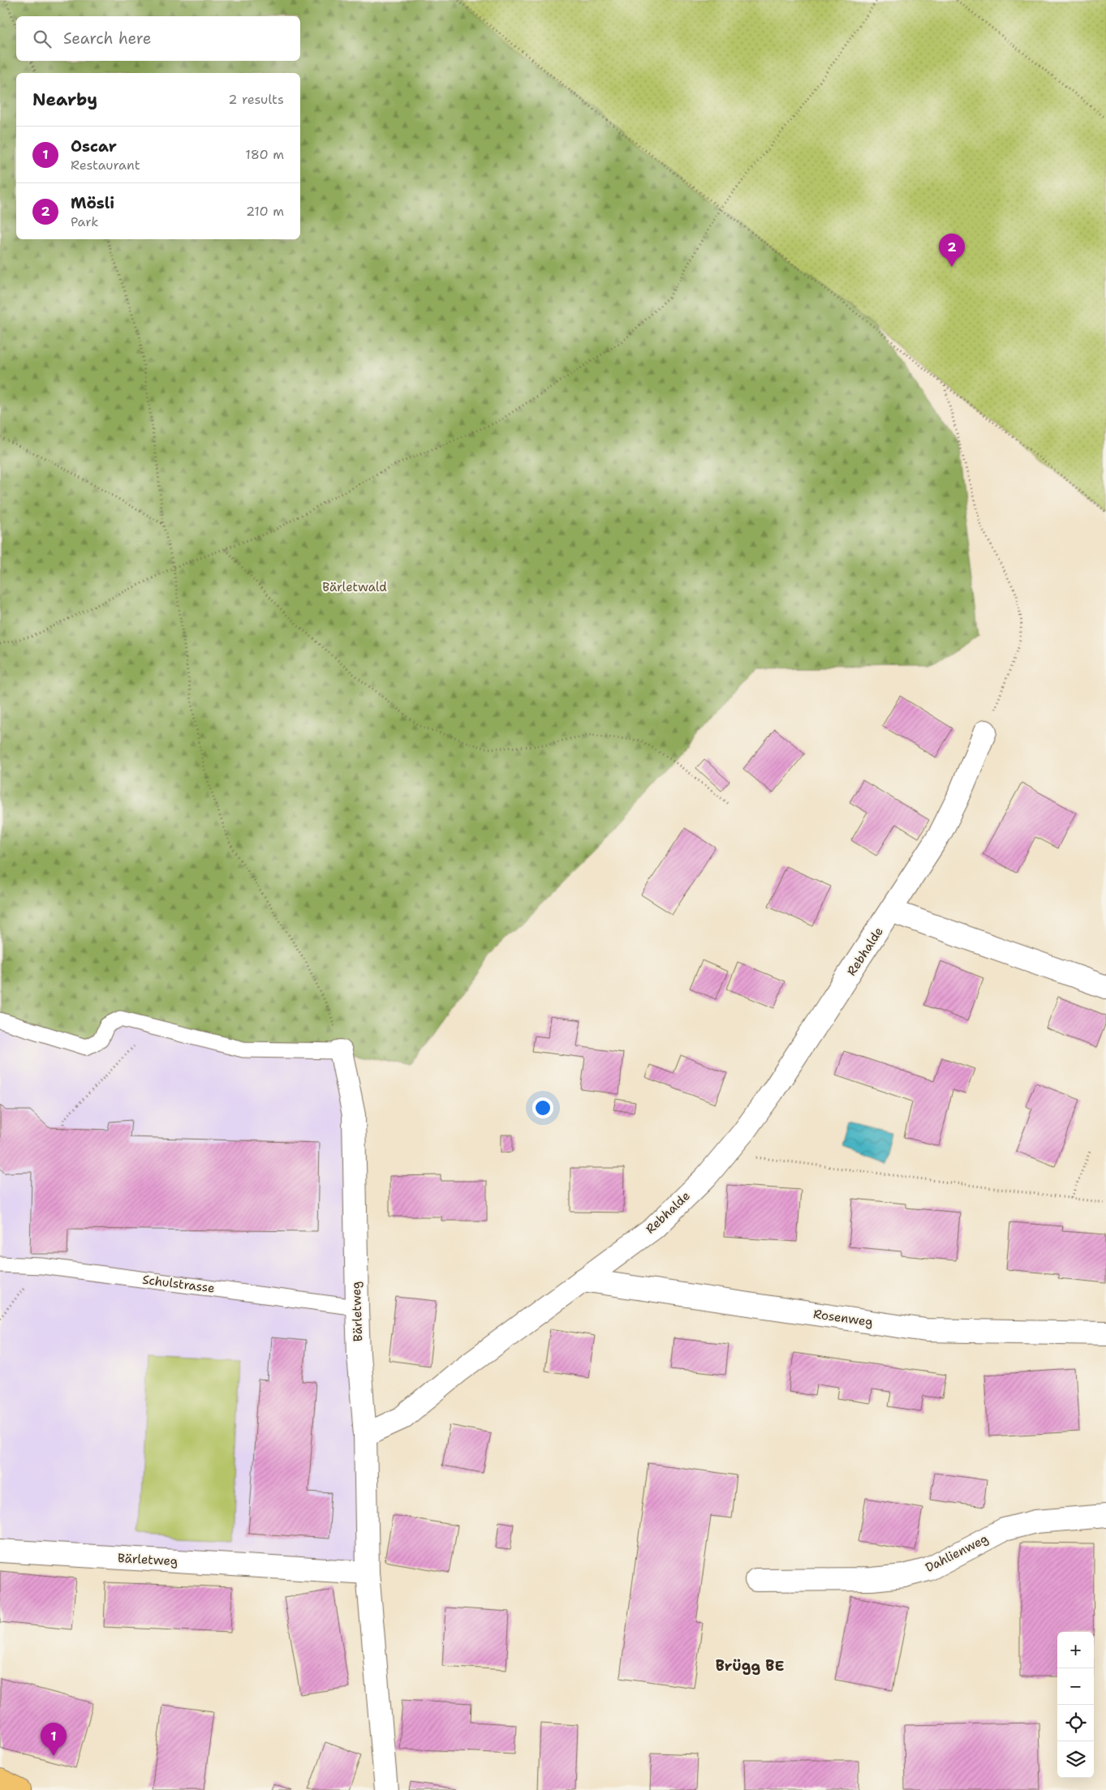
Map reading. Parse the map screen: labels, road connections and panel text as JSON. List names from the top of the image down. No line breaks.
{"streets":{"street":["Rebhalde","Bärletweg","Rosenweg","Dahlienweg"],"lane":["Schulstrasse"]},"crossings":[["Rebhalde","Bärletweg"],["Rebhalde","Rosenweg"],["Schulstrasse","Bärletweg"]],"districts":["Brügg BE"],"parks":["Bärletwald"],"page":{"search":"Search here","heading":["Nearby","2 results"],"list":[{"mark":"1","name":"Oscar","note":"Restaurant","value":"180 m"},{"mark":"2","name":"Mösli","note":"Park","value":"210 m"}],"pins":["2","1"],"map_buttons":["+","−"]}}
